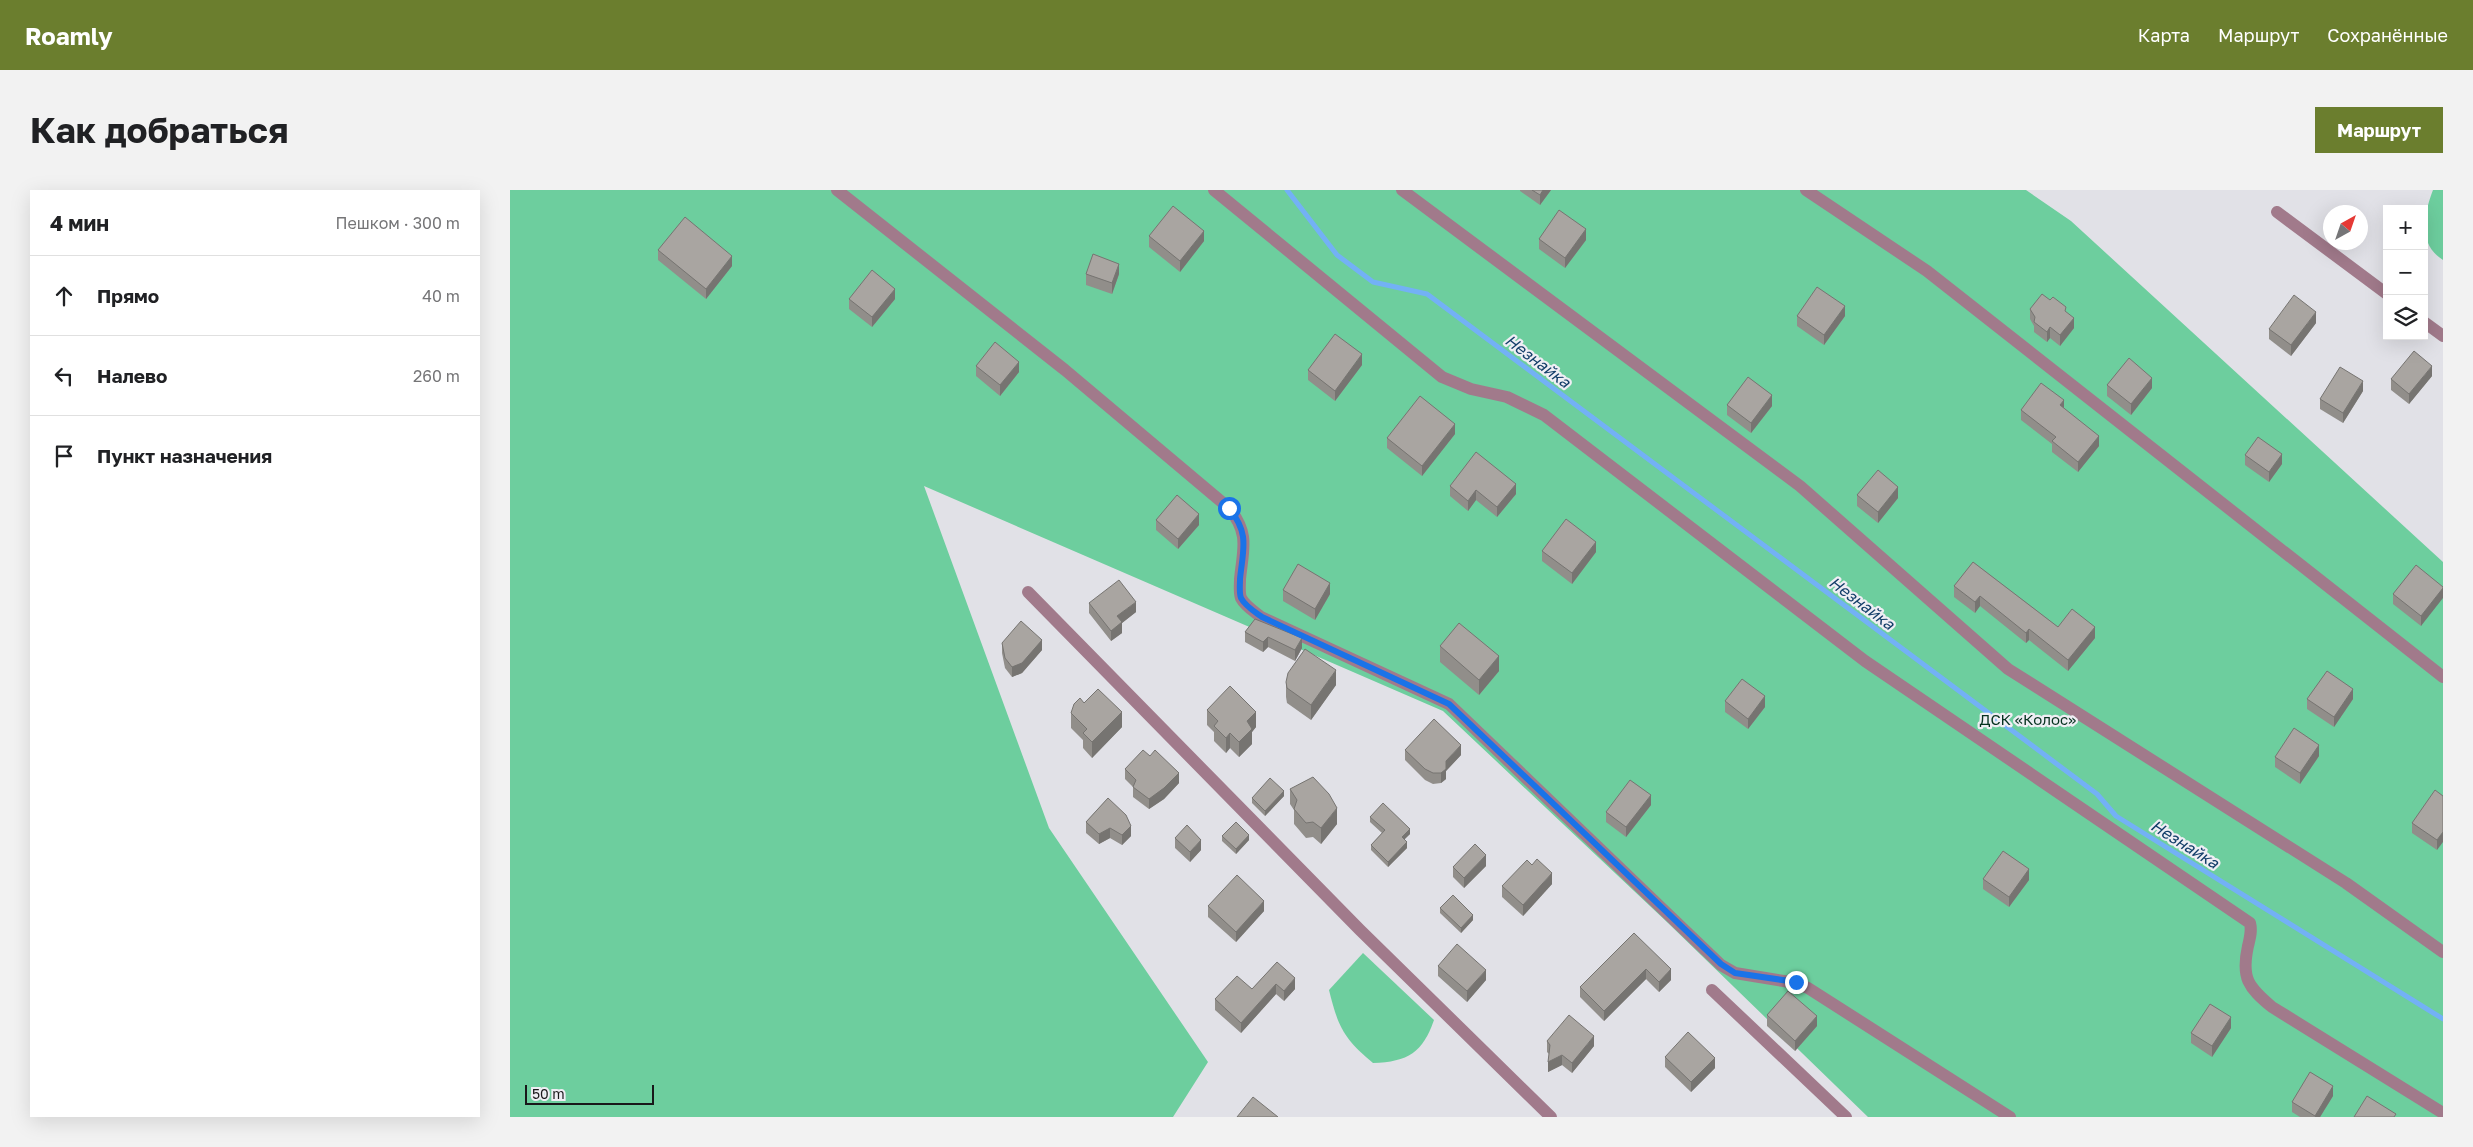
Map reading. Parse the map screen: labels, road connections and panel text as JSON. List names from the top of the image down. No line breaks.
{"water":["Незнайка"],"parks":["ДСК «Колос»"],"scale_bar":"50 m","north":"top right","page":{"header":"Roamly","nav":["Карта","Маршрут","Сохранённые"],"buttons":"Маршрут","title":"Как добраться","heading":["4 мин","Пешком · 300 m"],"map_buttons":["+","−"],"list":[["Прямо","40 m"],["Налево","260 m"],"Пункт назначения"],"scale":"50 m"}}
